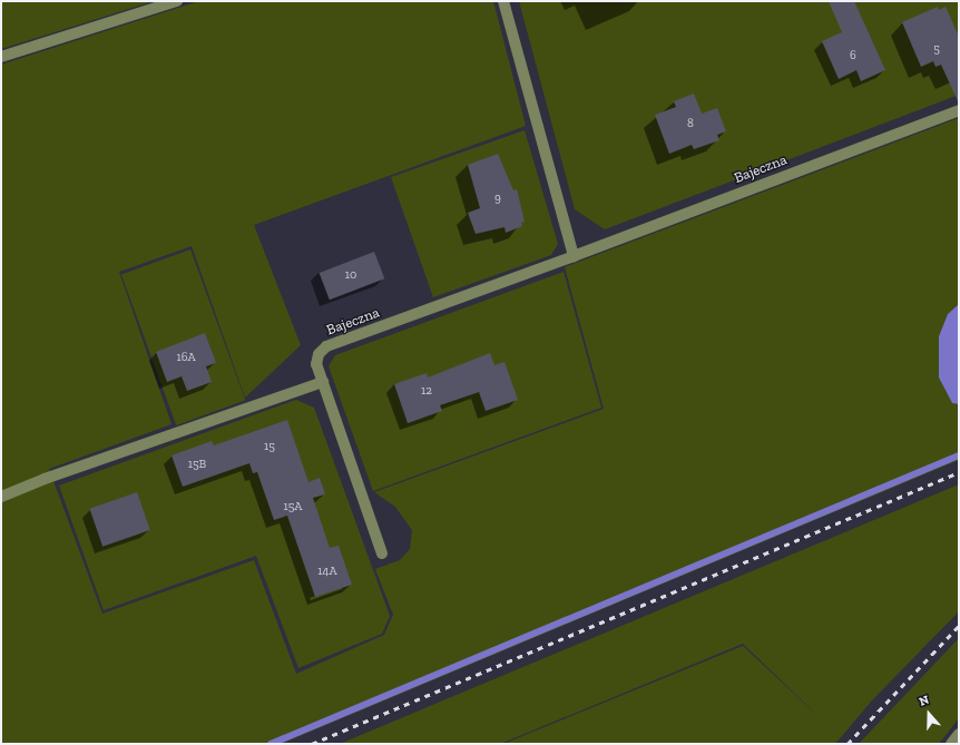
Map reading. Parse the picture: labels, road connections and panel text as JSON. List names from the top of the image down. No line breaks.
{"streets":{"street":["Bajeczna"]},"house_numbers":["5","6","8","9","10","16A","12","15","15B","15A","14A"],"north":"top"}
